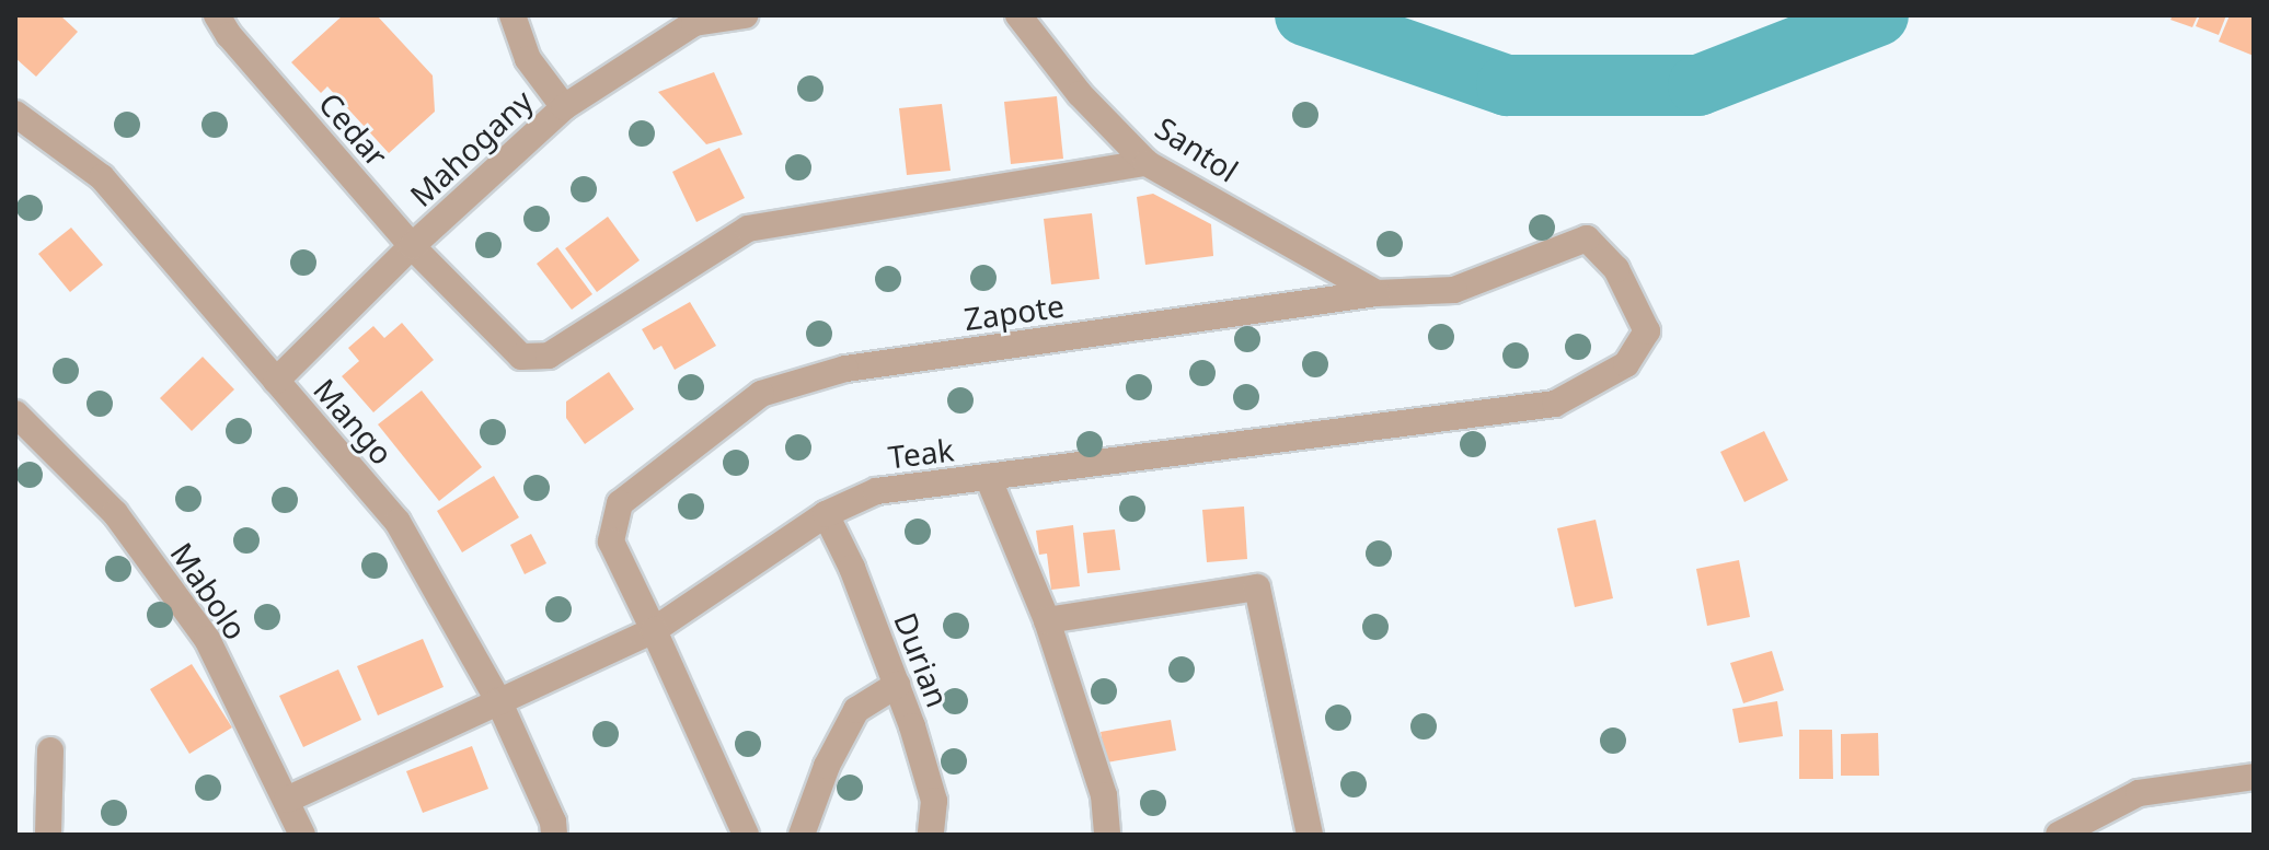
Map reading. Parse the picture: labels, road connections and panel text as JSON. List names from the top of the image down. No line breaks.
{"streets":{"street":["Cedar","Mahogany","Santol","Zapote","Mango","Teak","Mabolo","Durian"]},"crossings":[["Cedar","Mahogany"],["Cedar","Santol"],["Mahogany","Mango"],["Santol","Zapote"],["Zapote","Teak"],["Mango","Teak"],["Teak","Mabolo"],["Teak","Durian"]]}
